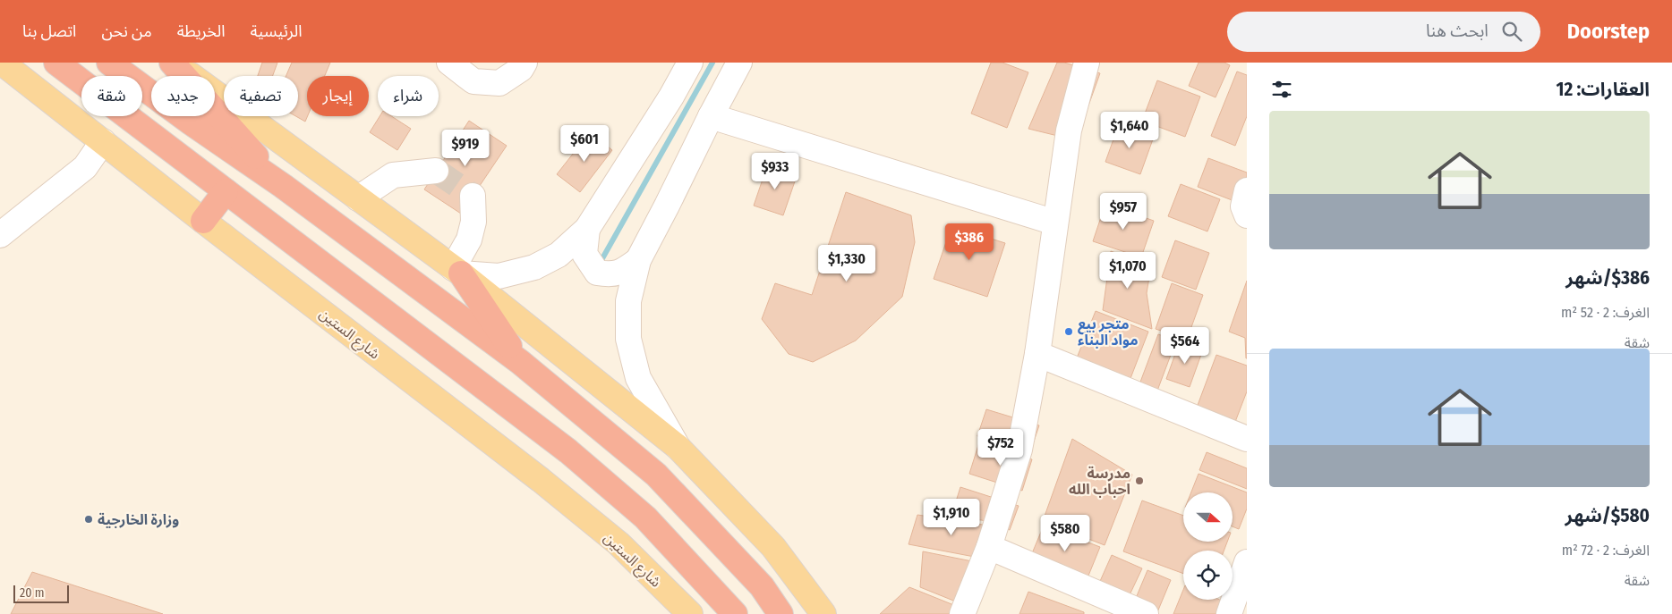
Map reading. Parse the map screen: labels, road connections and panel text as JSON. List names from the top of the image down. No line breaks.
{"streets":{"main road":["شارع الستين"]},"places":["متجر بيع مواد البناء","مدرسة احباب الله","وزارة الخارجية"],"scale_bar":"20 m","north":"right","page":{"header":"Doorstep","search":"ابحث هنا","nav":["الرئيسية","الخريطة","من نحن","اتصل بنا"],"heading":"العقارات: 12","chip":["شراء","إيجار","تصفية","جديد","شقة"],"price":["$1,640","$601","$919","$933","$957","$386","$1,330","$1,070","$564","$752","$1,910","$580"],"list":[{"name":"$386/شهر","note":"الغرف: 2 · 52 m² · شقة"},{"name":"$580/شهر","note":"الغرف: 2 · 72 m² · شقة"}],"scale":"20 m"}}
